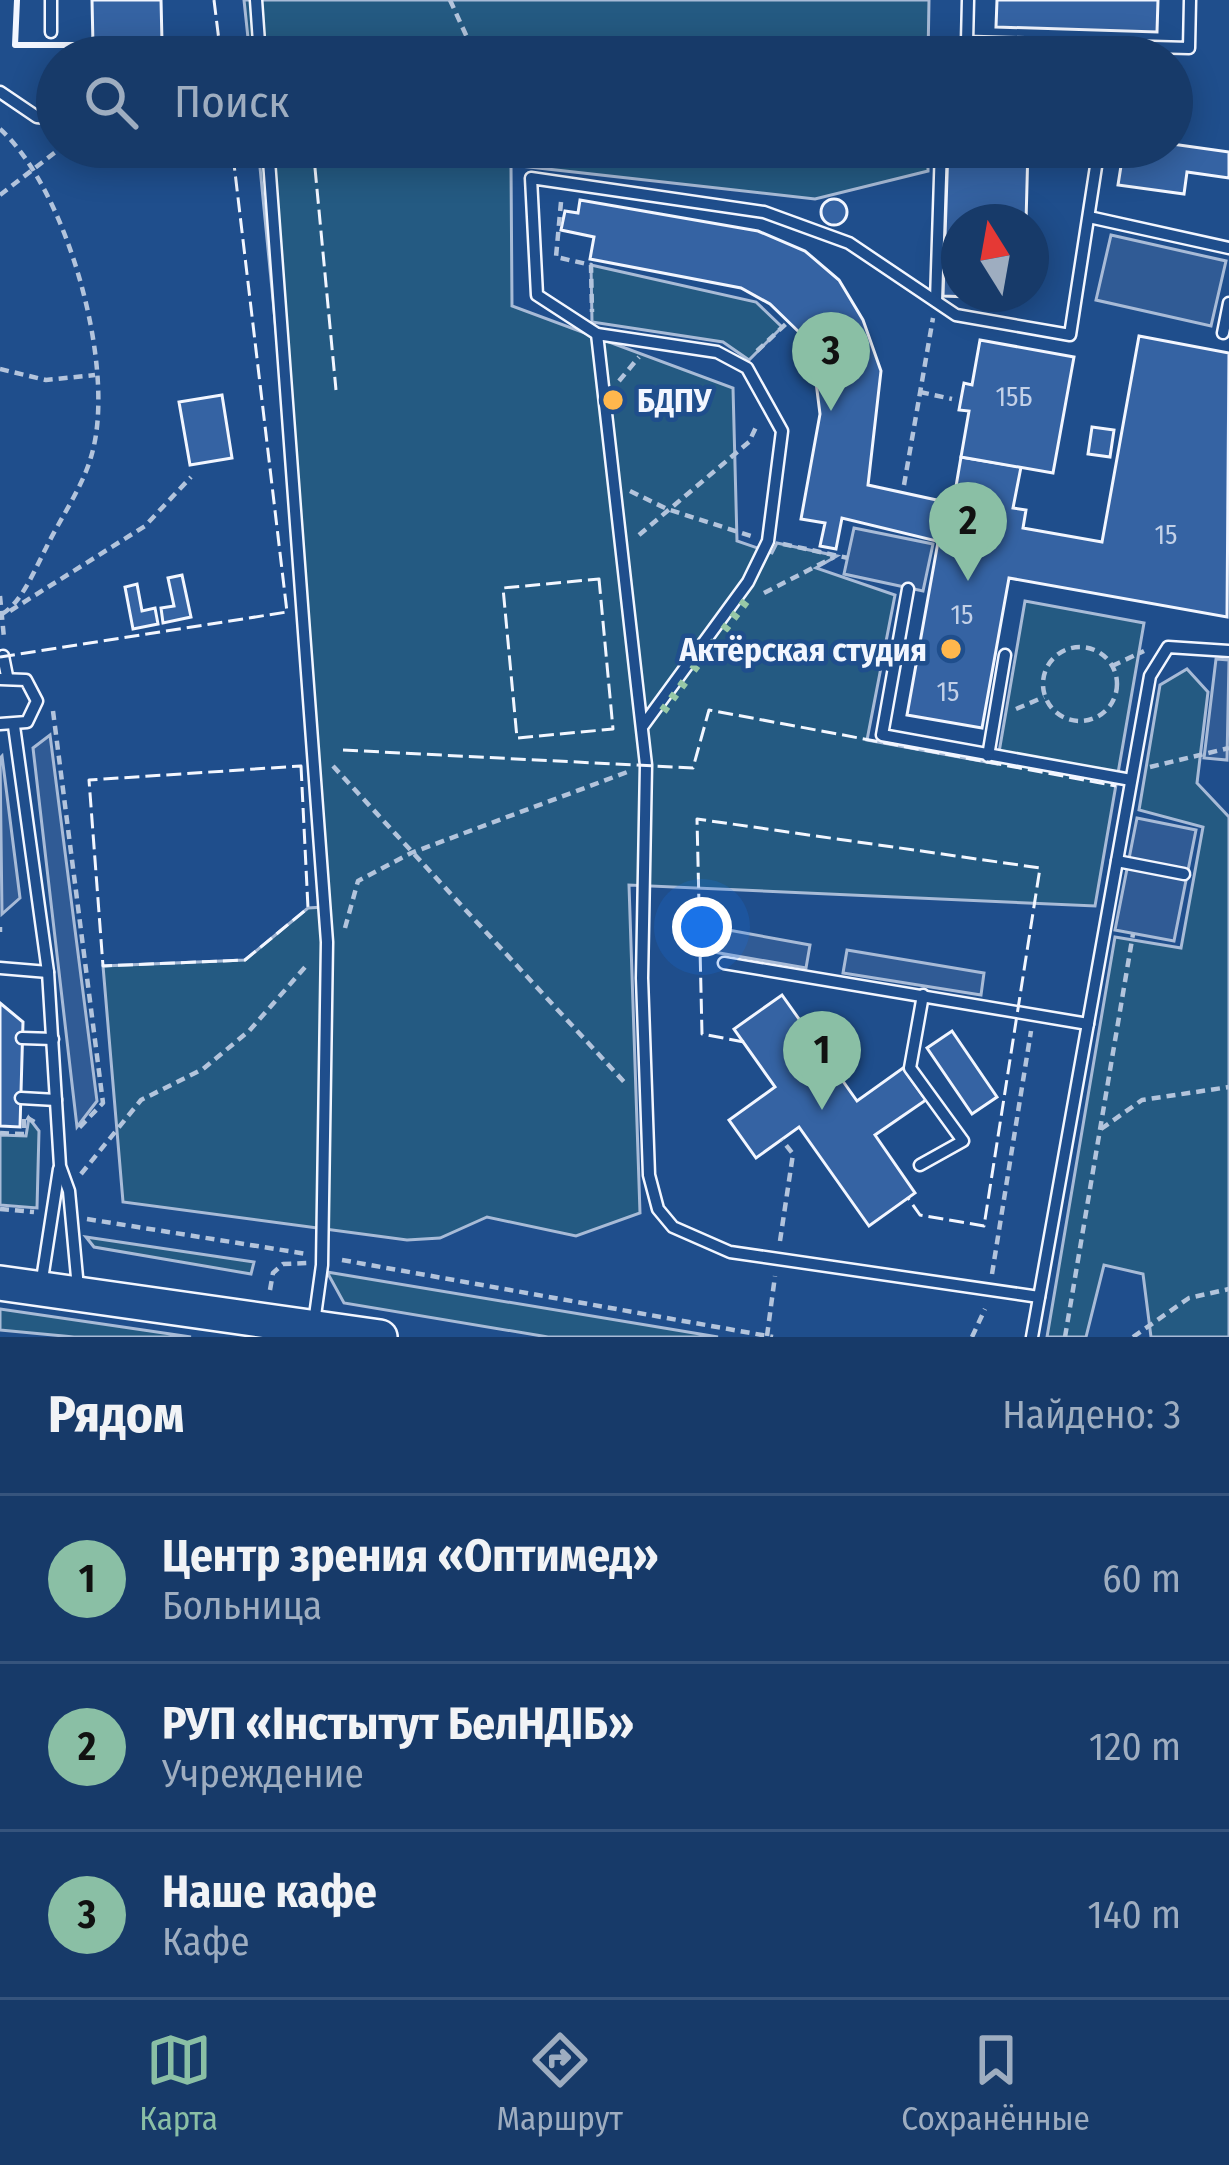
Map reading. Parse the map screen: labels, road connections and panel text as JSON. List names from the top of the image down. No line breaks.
{"places":["БДПУ","Актёрская студия"],"house_numbers":["15Б","15","15","15"],"north":"top","page":{"search":"Поиск","pins":["3","2","1"],"heading":["Рядом","Найдено: 3"],"list":[{"mark":"1","name":"Центр зрения «Оптимед»","note":"Больница","value":"60 m"},{"mark":"2","name":"РУП «Інстытут БелНДІБ»","note":"Учреждение","value":"120 m"},{"mark":"3","name":"Наше кафе","note":"Кафе","value":"140 m"}],"nav":["Карта","Маршрут","Сохранённые"]}}
